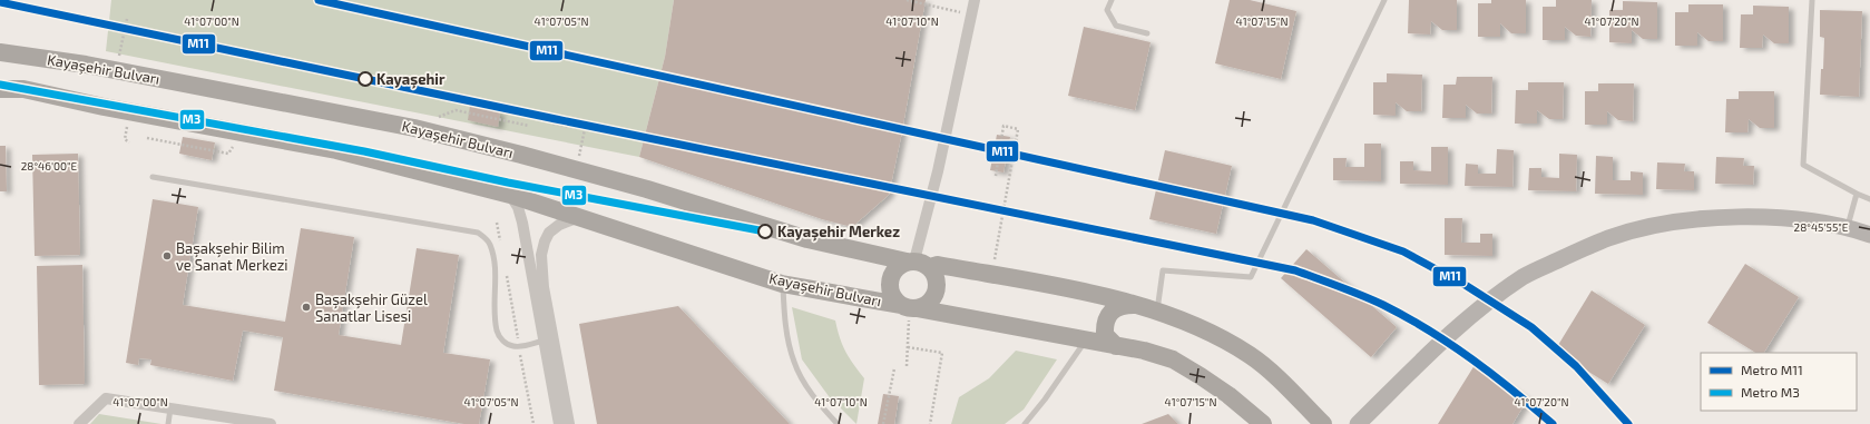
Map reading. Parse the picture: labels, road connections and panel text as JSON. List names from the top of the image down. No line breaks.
{"streets":{"main road":["Kayaşehir Bulvarı"]},"places":["Kayaşehir","Kayaşehir Merkez","Başakşehir Bilim ve Sanat Merkezi","Başakşehir Güzel Sanatlar Lisesi"],"lines":["metro line M11","metro line M3"],"legend":["Metro M11","Metro M3"],"coordinates":["41°07'00\"N","41°07'15\"N","41°07'05\"N","41°07'10\"N","41°07'20\"N","28°46'00\"E","28°45'55\"E"]}
